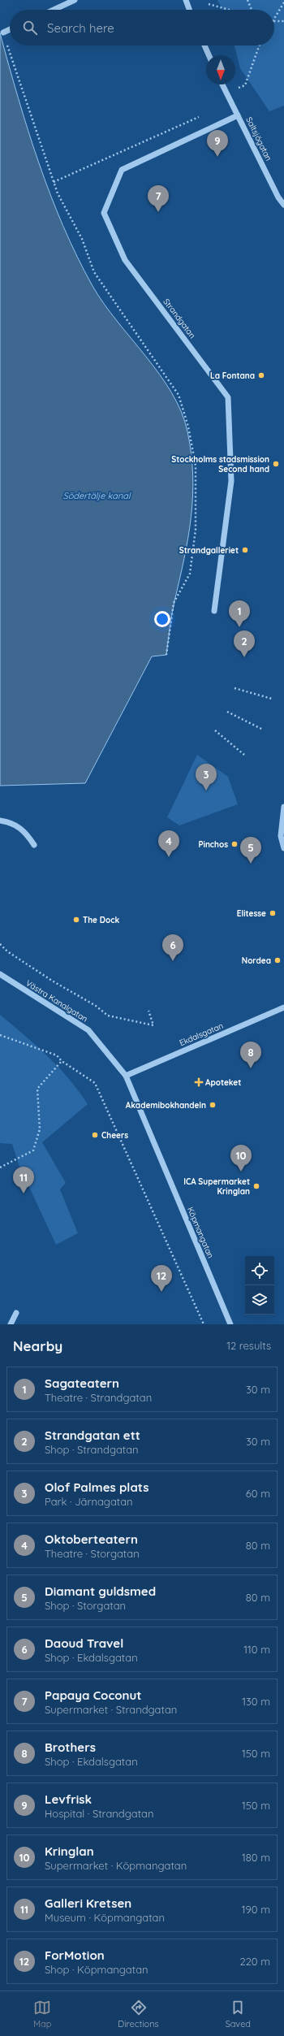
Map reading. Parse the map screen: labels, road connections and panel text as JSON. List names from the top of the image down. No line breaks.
{"streets":{"street":["Saltsjögatan","Strandgatan","Västra Kanalgatan","Ekdalsgatan","Köpmangatan"]},"crossings":[["Saltsjögatan","Strandgatan"],["Västra Kanalgatan","Ekdalsgatan"],["Västra Kanalgatan","Köpmangatan"],["Ekdalsgatan","Köpmangatan"]],"water":["Södertälje kanal"],"places":{"other":["La Fontana","Stockholms stadsmission Second hand","Strandgalleriet","Pinchos","Elitesse","The Dock","Nordea","Akademibokhandeln","Cheers","ICA Supermarket Kringlan"],"health":["Apoteket"]},"north":"bottom","page":{"search":"Search here","pins":["9","7","1","2","3","4","5","6","8","10","11","12"],"heading":["Nearby","12 results"],"list":[{"mark":"1","name":"Sagateatern","note":"Theatre · Strandgatan","value":"30 m"},{"mark":"2","name":"Strandgatan ett","note":"Shop · Strandgatan","value":"30 m"},{"mark":"3","name":"Olof Palmes plats","note":"Park · Järnagatan","value":"60 m"},{"mark":"4","name":"Oktoberteatern","note":"Theatre · Storgatan","value":"80 m"},{"mark":"5","name":"Diamant guldsmed","note":"Shop · Storgatan","value":"80 m"},{"mark":"6","name":"Daoud Travel","note":"Shop · Ekdalsgatan","value":"110 m"},{"mark":"7","name":"Papaya Coconut","note":"Supermarket · Strandgatan","value":"130 m"},{"mark":"8","name":"Brothers","note":"Shop · Ekdalsgatan","value":"150 m"},{"mark":"9","name":"Levfrisk","note":"Hospital · Strandgatan","value":"150 m"},{"mark":"10","name":"Kringlan","note":"Supermarket · Köpmangatan","value":"180 m"},{"mark":"11","name":"Galleri Kretsen","note":"Museum · Köpmangatan","value":"190 m"},{"mark":"12","name":"ForMotion","note":"Shop · Köpmangatan","value":"220 m"}],"nav":["Map","Directions","Saved"]}}
